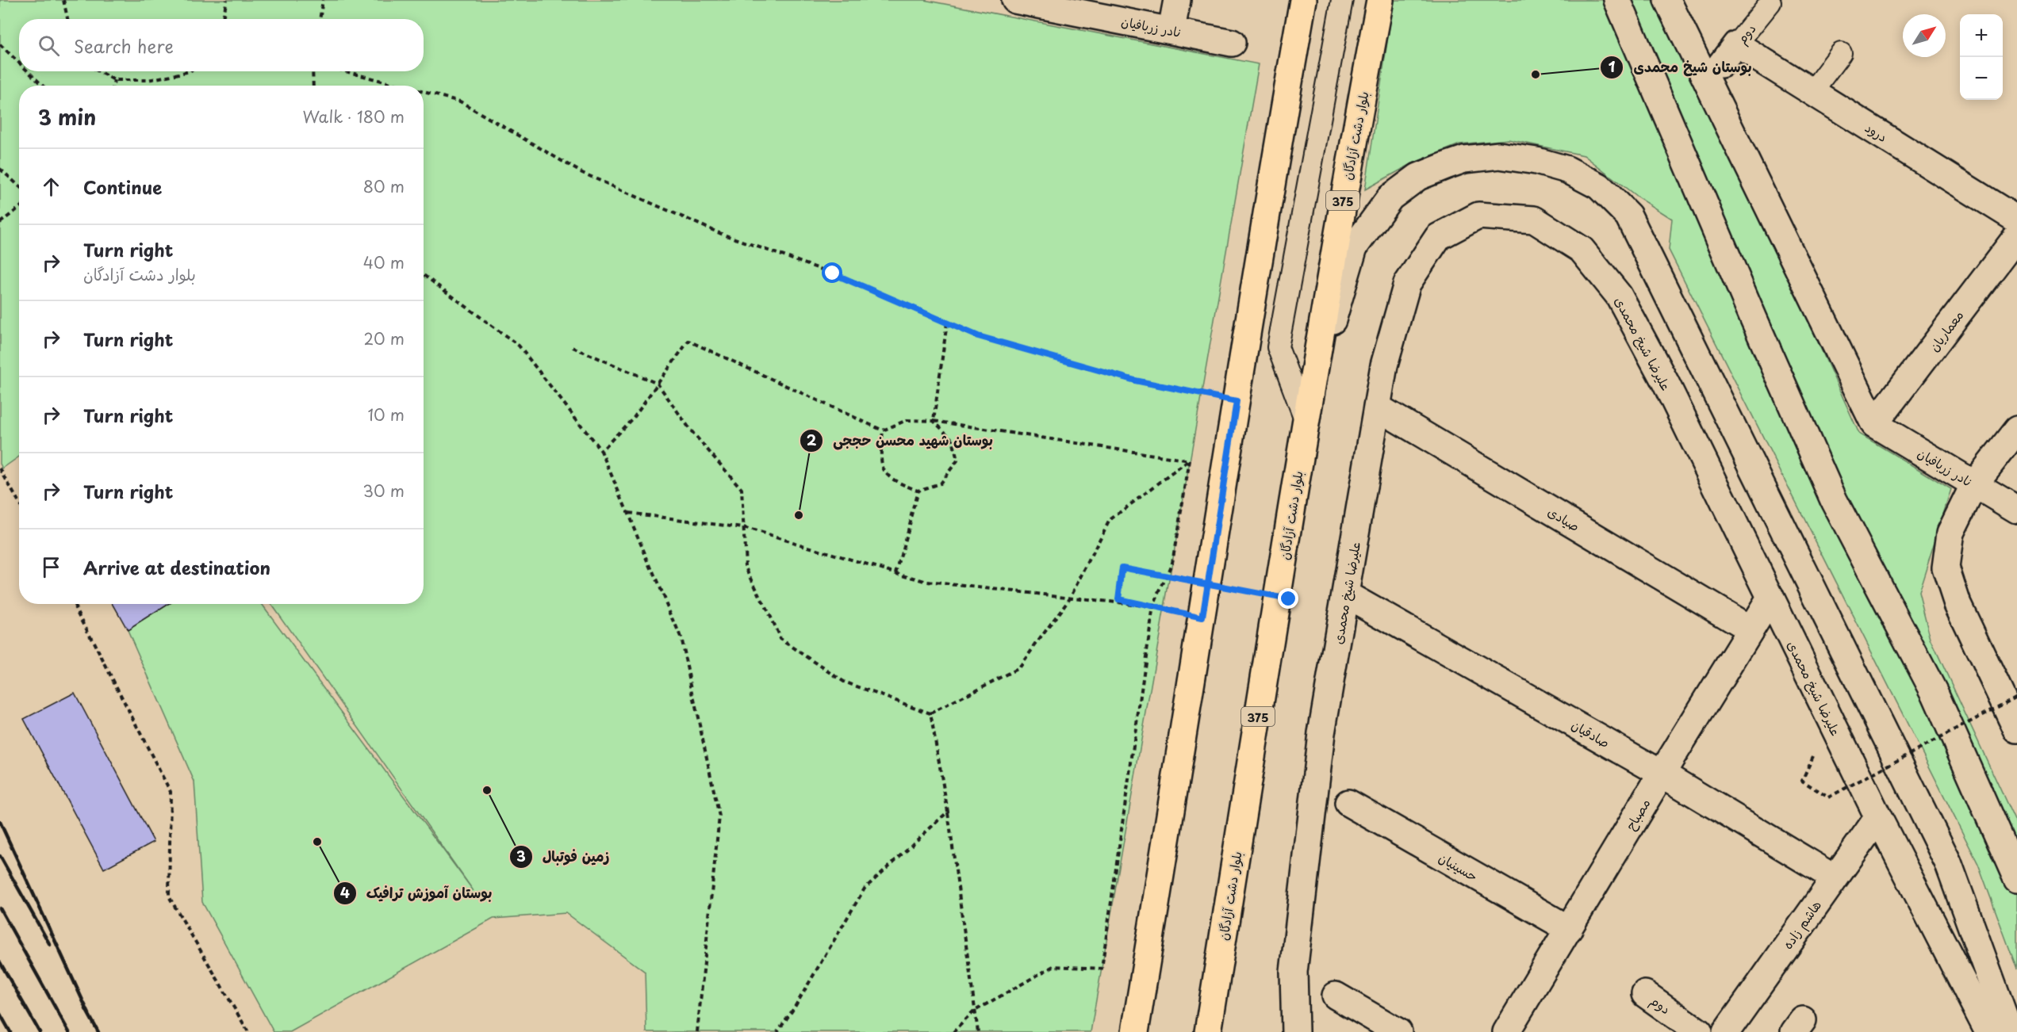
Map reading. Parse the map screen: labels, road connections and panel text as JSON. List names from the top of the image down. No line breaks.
{"streets":{"main road":["بلوار دشت آزادگان","375"],"street":["نادر زربافیان","دوم","درود","معماریان","علیرضا شیخ محمدی","صیادی","صادقیان","مصباح","حسینیان","هاشم زاده"]},"crossings":[["نادر زربافیان","معماریان"],["دوم","درود"],["علیرضا شیخ محمدی","صیادی"],["علیرضا شیخ محمدی","صادقیان"],["علیرضا شیخ محمدی","مصباح"],["علیرضا شیخ محمدی","هاشم زاده"],["صیادی","مصباح"],["صادقیان","مصباح"],["صادقیان","هاشم زاده"],["مصباح","حسینیان"]],"places":["بوستان شیخ محمدی","بوستان شهید محسن حججی","زمین فوتبال","بوستان آموزش ترافیک"],"north":"top right","page":{"map_buttons":["+","−"],"search":"Search here","heading":["3 min","Walk · 180 m"],"list":[["Continue","80 m"],["Turn right","بلوار دشت آزادگان","40 m"],["Turn right","20 m"],["Turn right","10 m"],["Turn right","30 m"],"Arrive at destination"]}}
